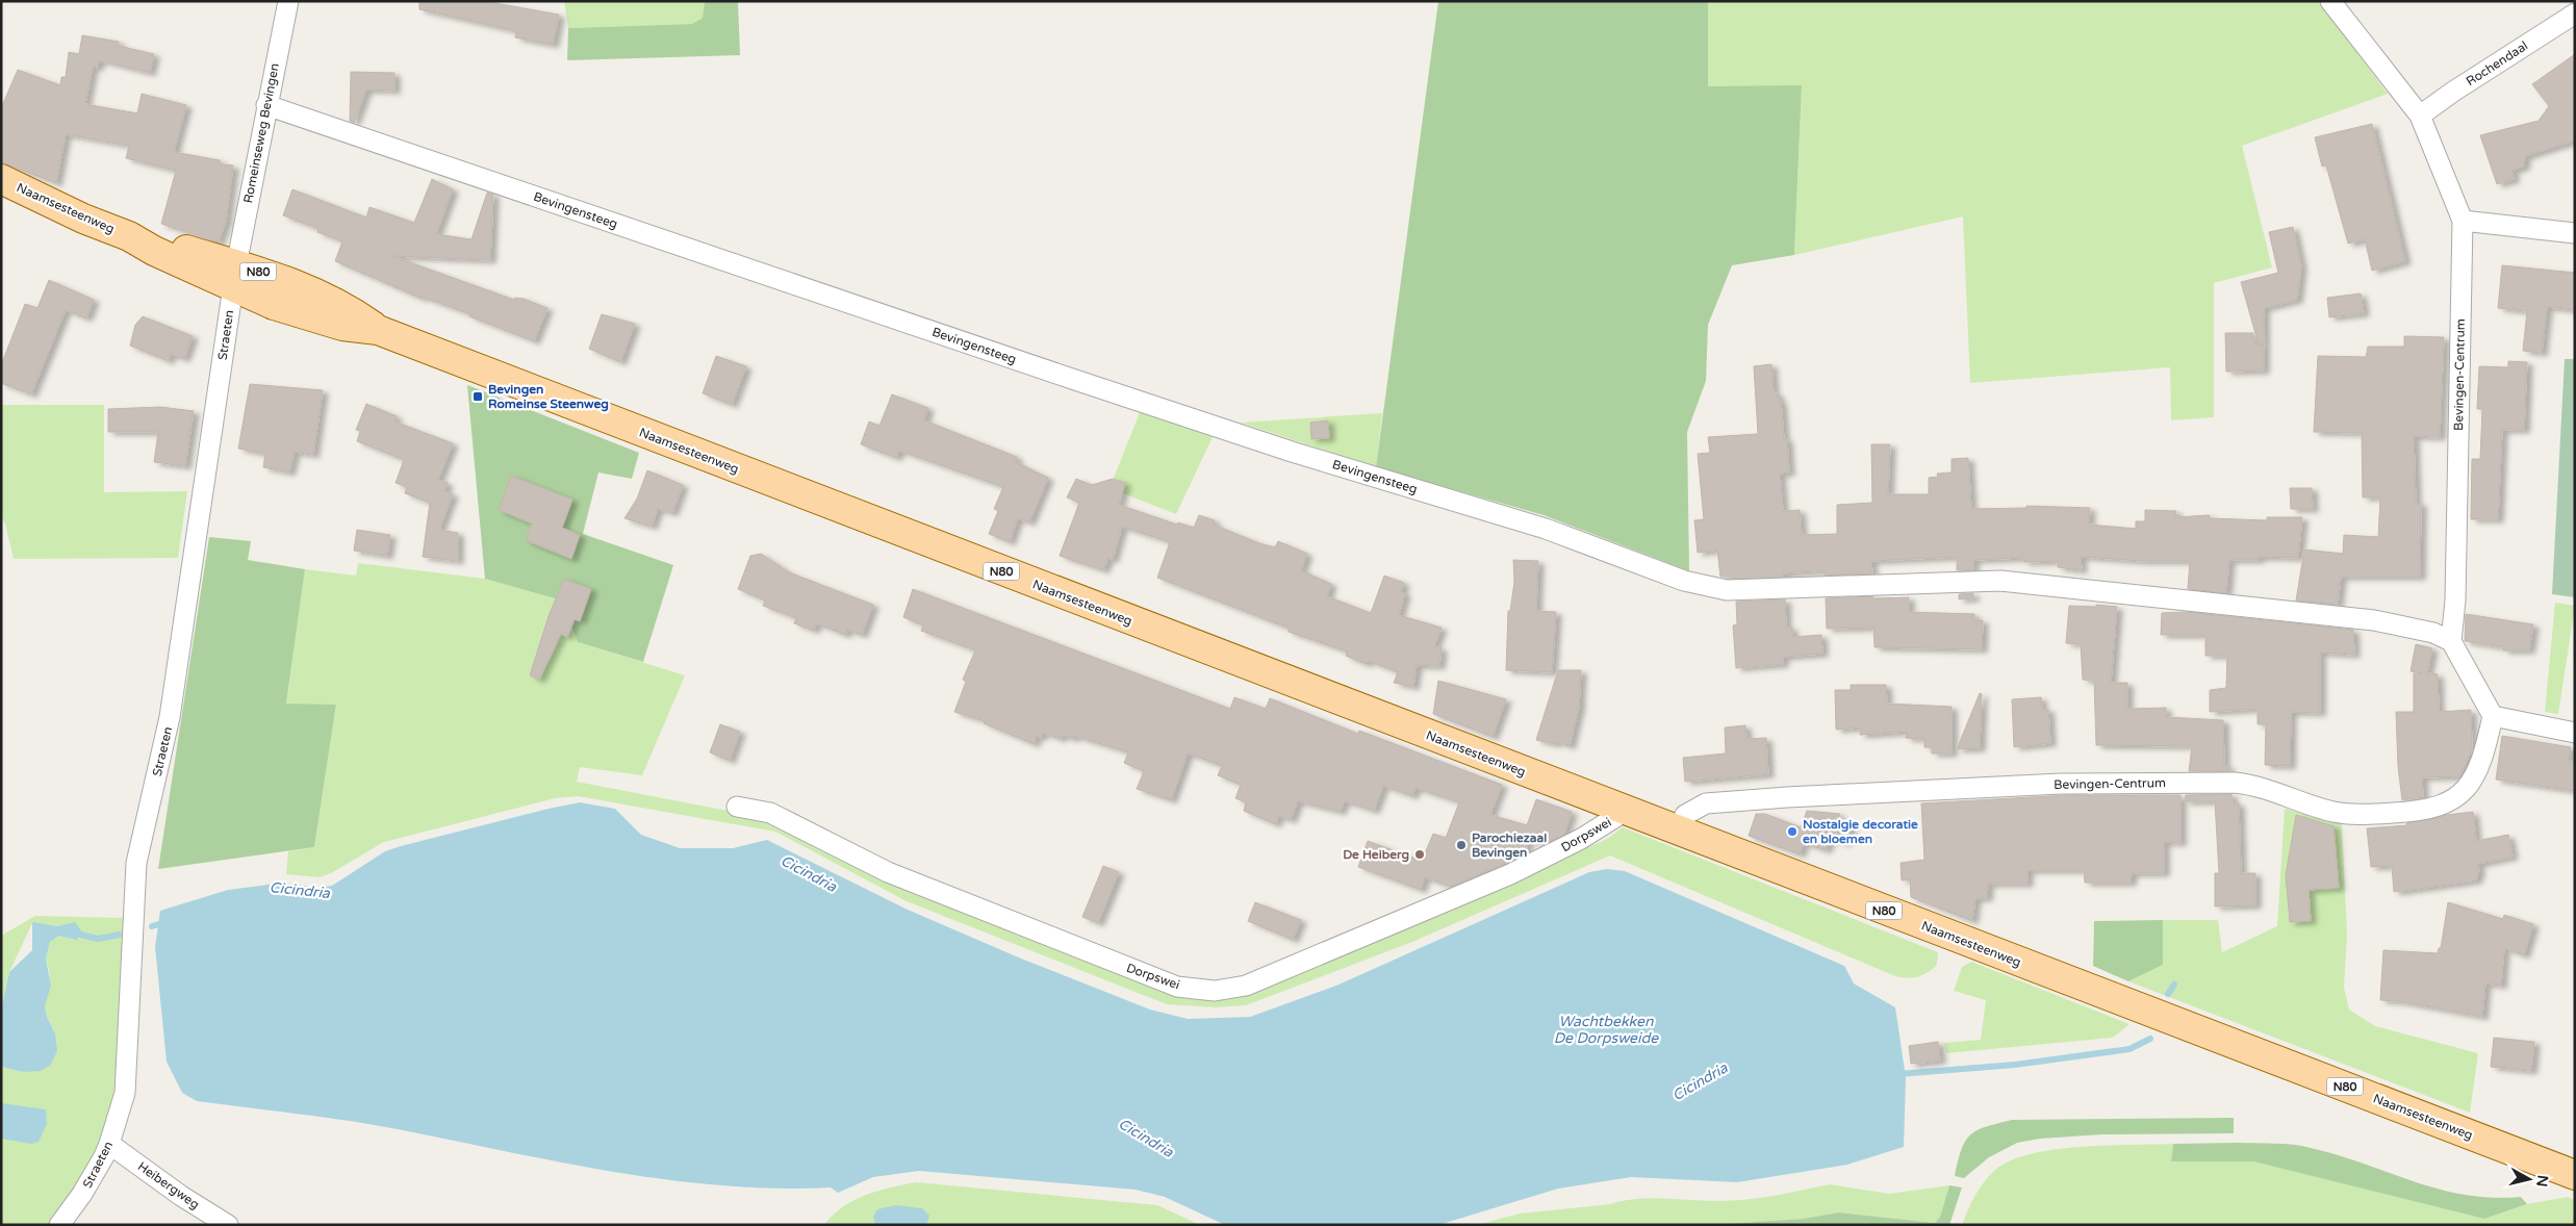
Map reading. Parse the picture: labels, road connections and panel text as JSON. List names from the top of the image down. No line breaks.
{"streets":{"main road":["Naamsesteenweg","N80"],"street":["Rochendaal","Romeinseweg Bevingen","Bevingensteeg","Straeten","Bevingen-Centrum","Dorpswei","Heibergweg"]},"crossings":[["Rochendaal","Bevingen-Centrum"],["Romeinseweg Bevingen","Naamsesteenweg"],["Romeinseweg Bevingen","Bevingensteeg"],["Romeinseweg Bevingen","Straeten"],["Naamsesteenweg","Straeten"],["Naamsesteenweg","Bevingen-Centrum"],["Naamsesteenweg","Dorpswei"],["Bevingensteeg","Bevingen-Centrum"],["Straeten","Heibergweg"]],"water":["Cicindria","Wachtbekken De Dorpsweide"],"places":{"transit":["Bevingen Romeinse Steenweg"],"other":["Nostalgie decoratie en bloemen","Parochiezaal Bevingen","De Heiberg"]},"north":"right"}
